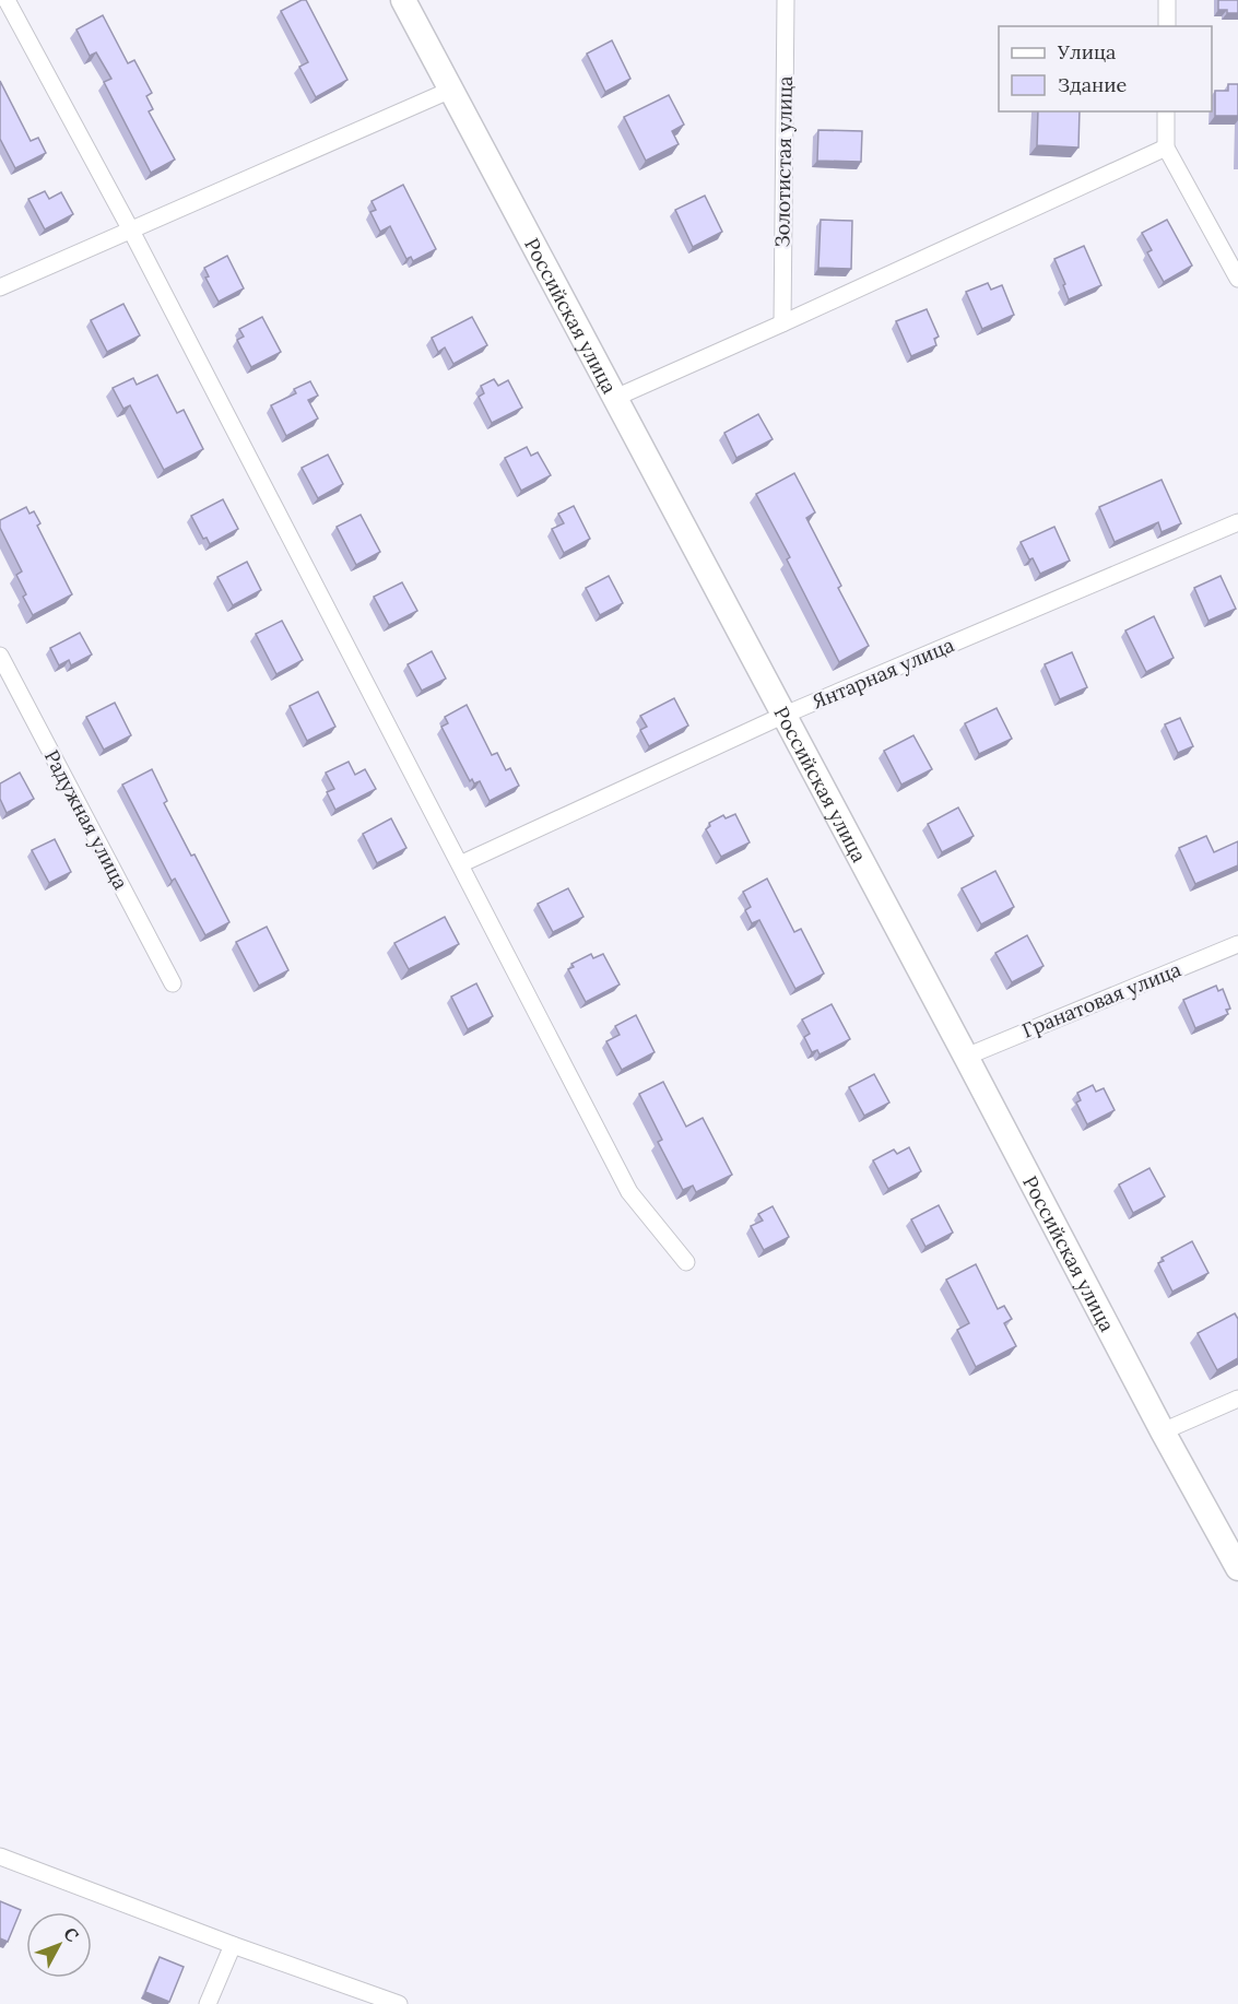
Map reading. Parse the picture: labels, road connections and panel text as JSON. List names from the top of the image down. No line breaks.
{"streets":{"main road":["Российская улица"],"street":["Золотистая улица","Янтарная улица","Радужная улица","Гранатовая улица"]},"crossings":[["Российская улица","Янтарная улица"],["Российская улица","Гранатовая улица"]],"legend":["Улица","Здание"],"north":"top right"}
